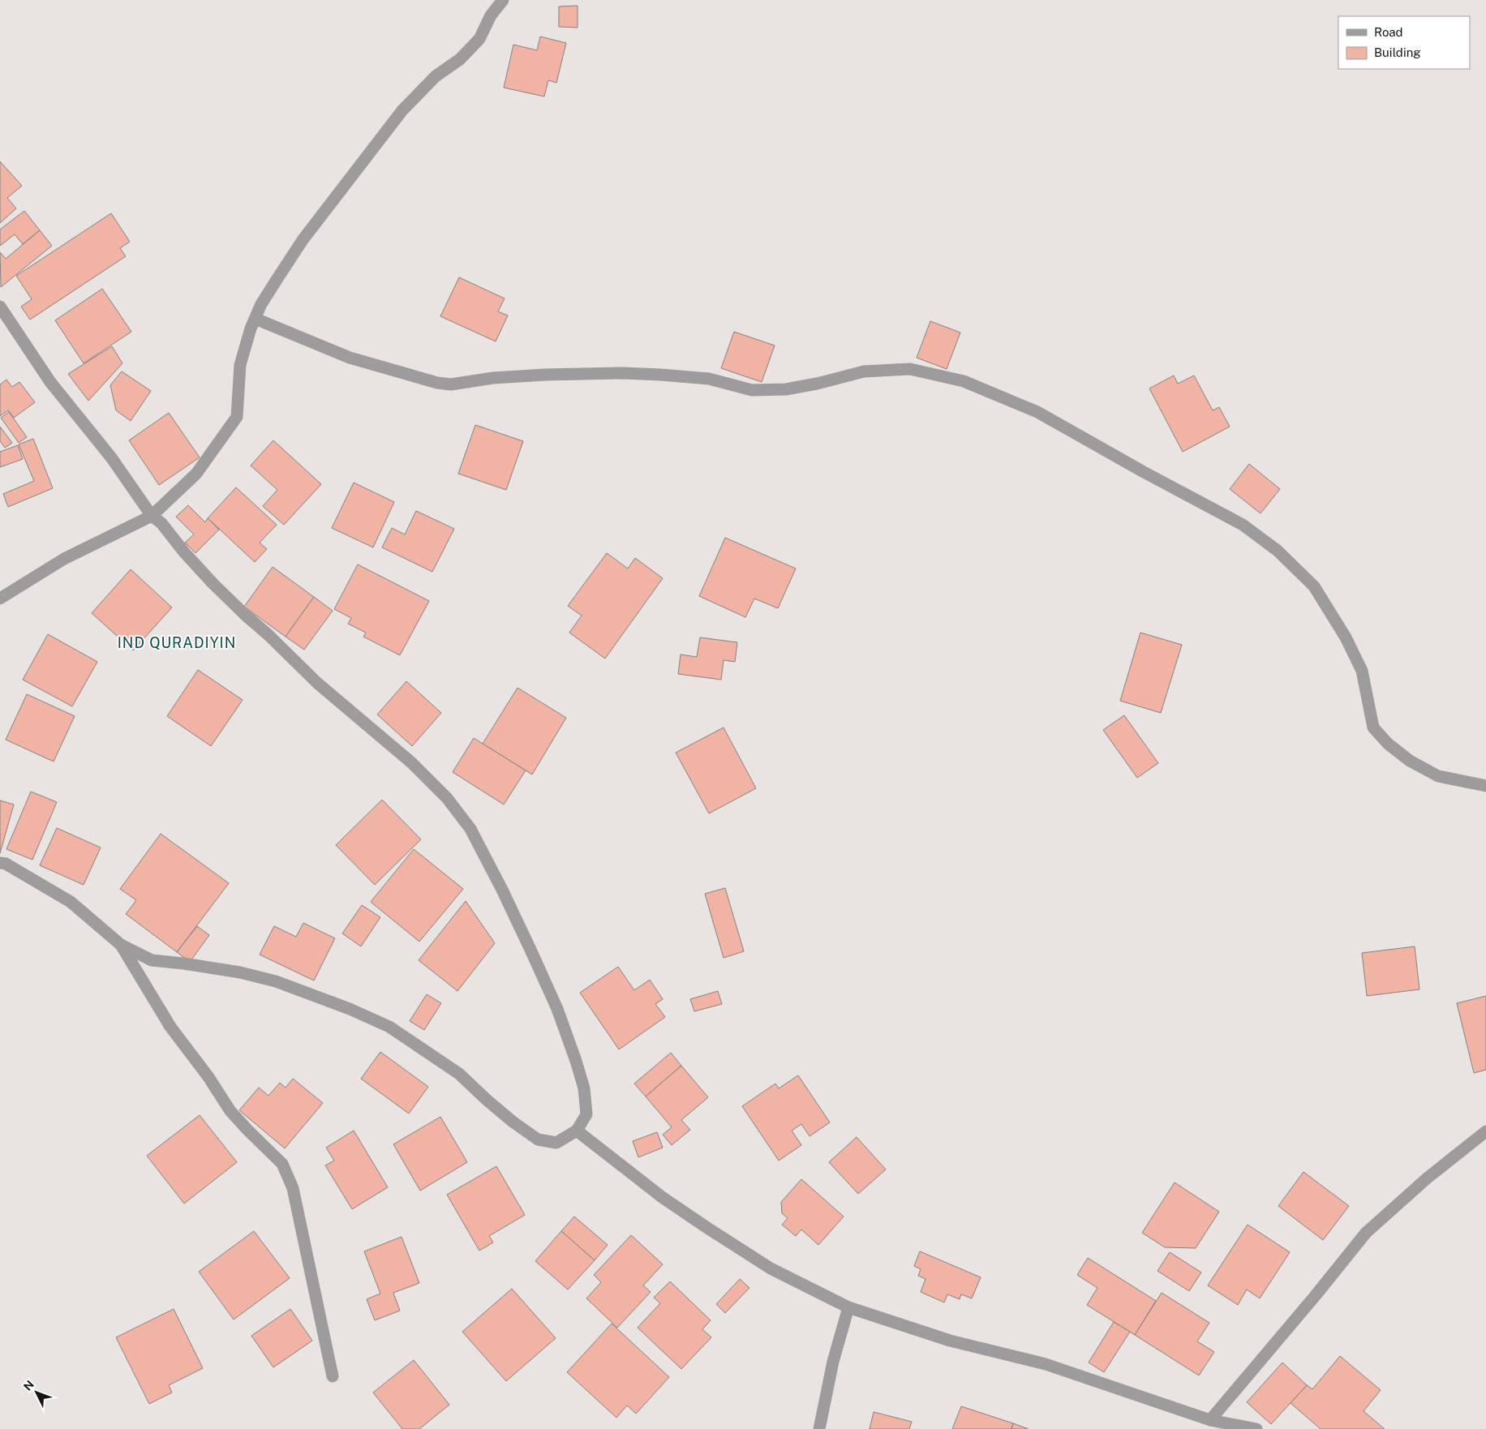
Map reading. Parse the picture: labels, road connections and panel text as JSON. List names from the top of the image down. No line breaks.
{"districts":["IND QURADIYIN"],"legend":["Road","Building"],"north":"top left"}
